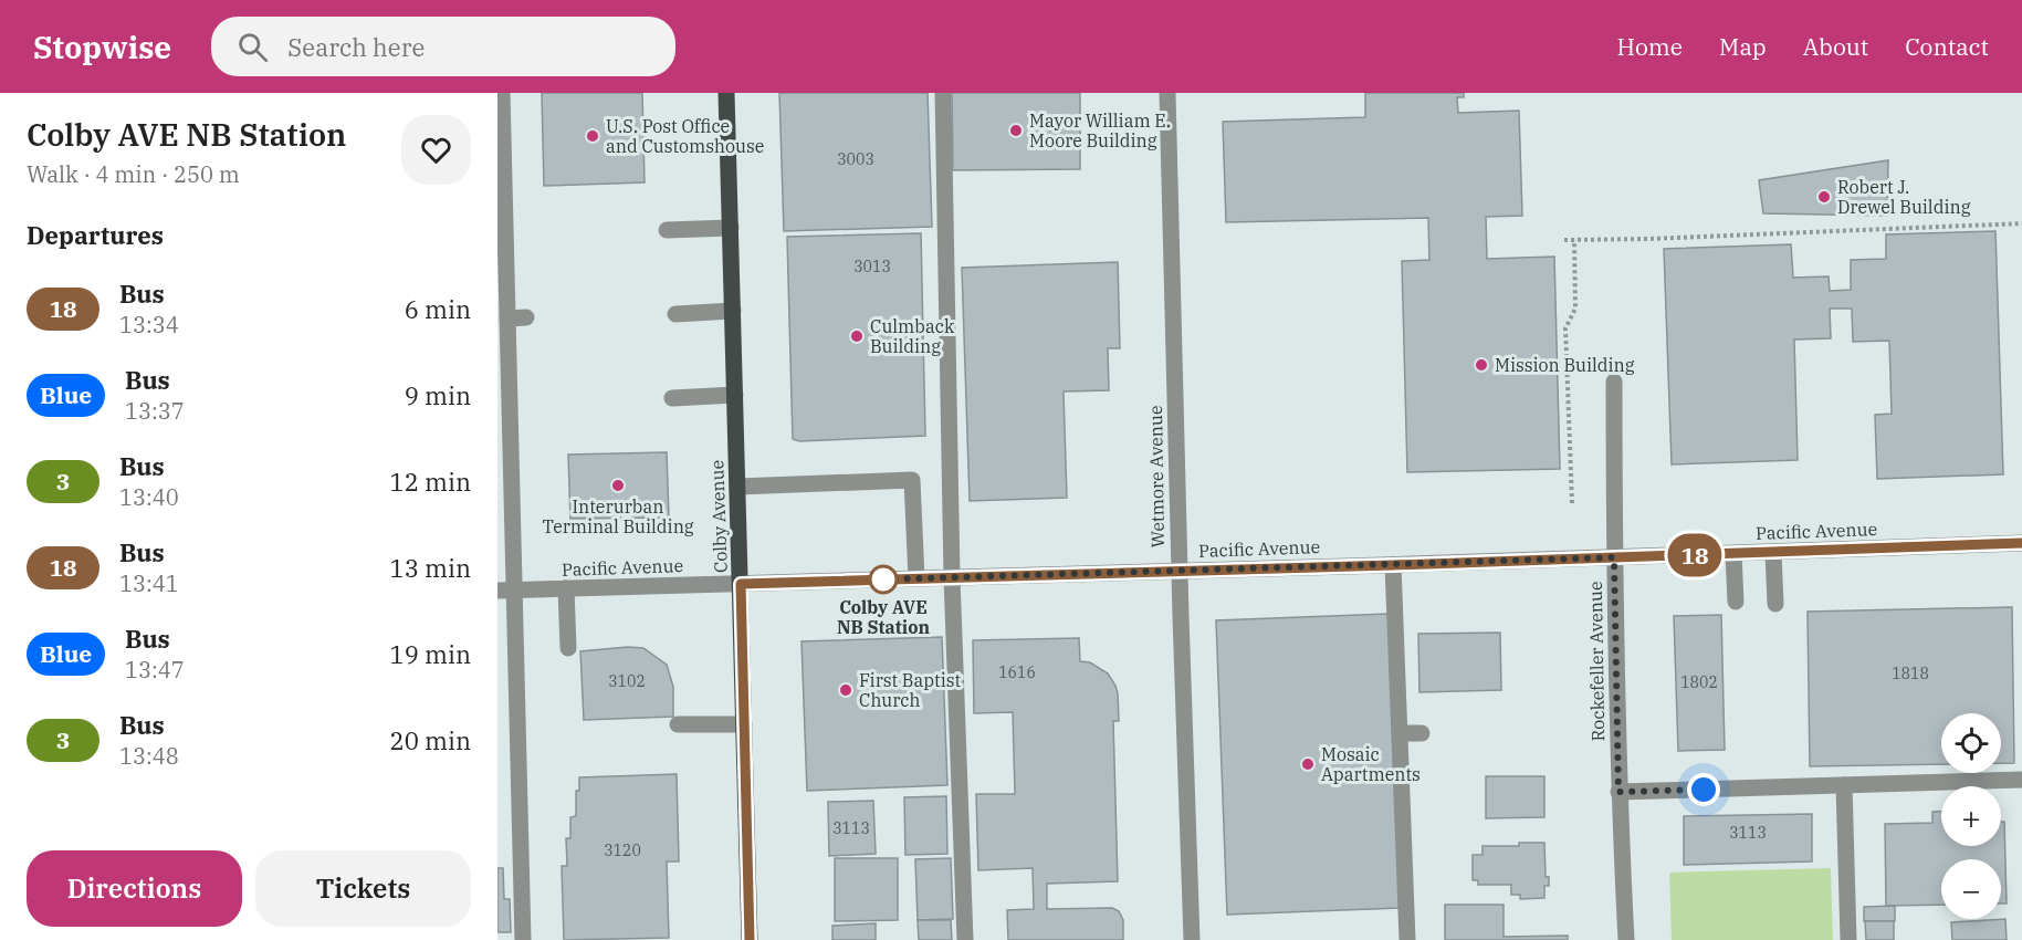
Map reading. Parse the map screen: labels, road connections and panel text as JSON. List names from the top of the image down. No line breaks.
{"streets":{"main road":["Colby Avenue"],"street":["Wetmore Avenue","Pacific Avenue","Rockefeller Avenue"]},"crossings":[["Wetmore Avenue","Pacific Avenue"],["Colby Avenue","Pacific Avenue"],["Pacific Avenue","Rockefeller Avenue"]],"places":["Mayor William E. Moore Building","U.S. Post Office and Customshouse","Robert J. Drewel Building","Culmback Building","Mission Building","Interurban Terminal Building","Colby AVE NB Station","First Baptist Church","Mosaic Apartments"],"lines":["bus line 18"],"house_numbers":["3003","3013","1616","1818","3102","1802","3113","3113","3120"],"page":{"header":"Stopwise","search":"Search here","nav":["Home","Map","About","Contact"],"heading":[["Colby AVE NB Station","Walk · 4 min · 250 m"],"Departures"],"on_map":"18","list":[{"mark":"18","name":"Bus","note":"13:34","value":"6 min"},{"mark":"Blue","name":"Bus","note":"13:37","value":"9 min"},{"mark":"3","name":"Bus","note":"13:40","value":"12 min"},{"mark":"18","name":"Bus","note":"13:41","value":"13 min"},{"mark":"Blue","name":"Bus","note":"13:47","value":"19 min"},{"mark":"3","name":"Bus","note":"13:48","value":"20 min"}],"map_buttons":["+","−"],"buttons":["Directions","Tickets"]}}
